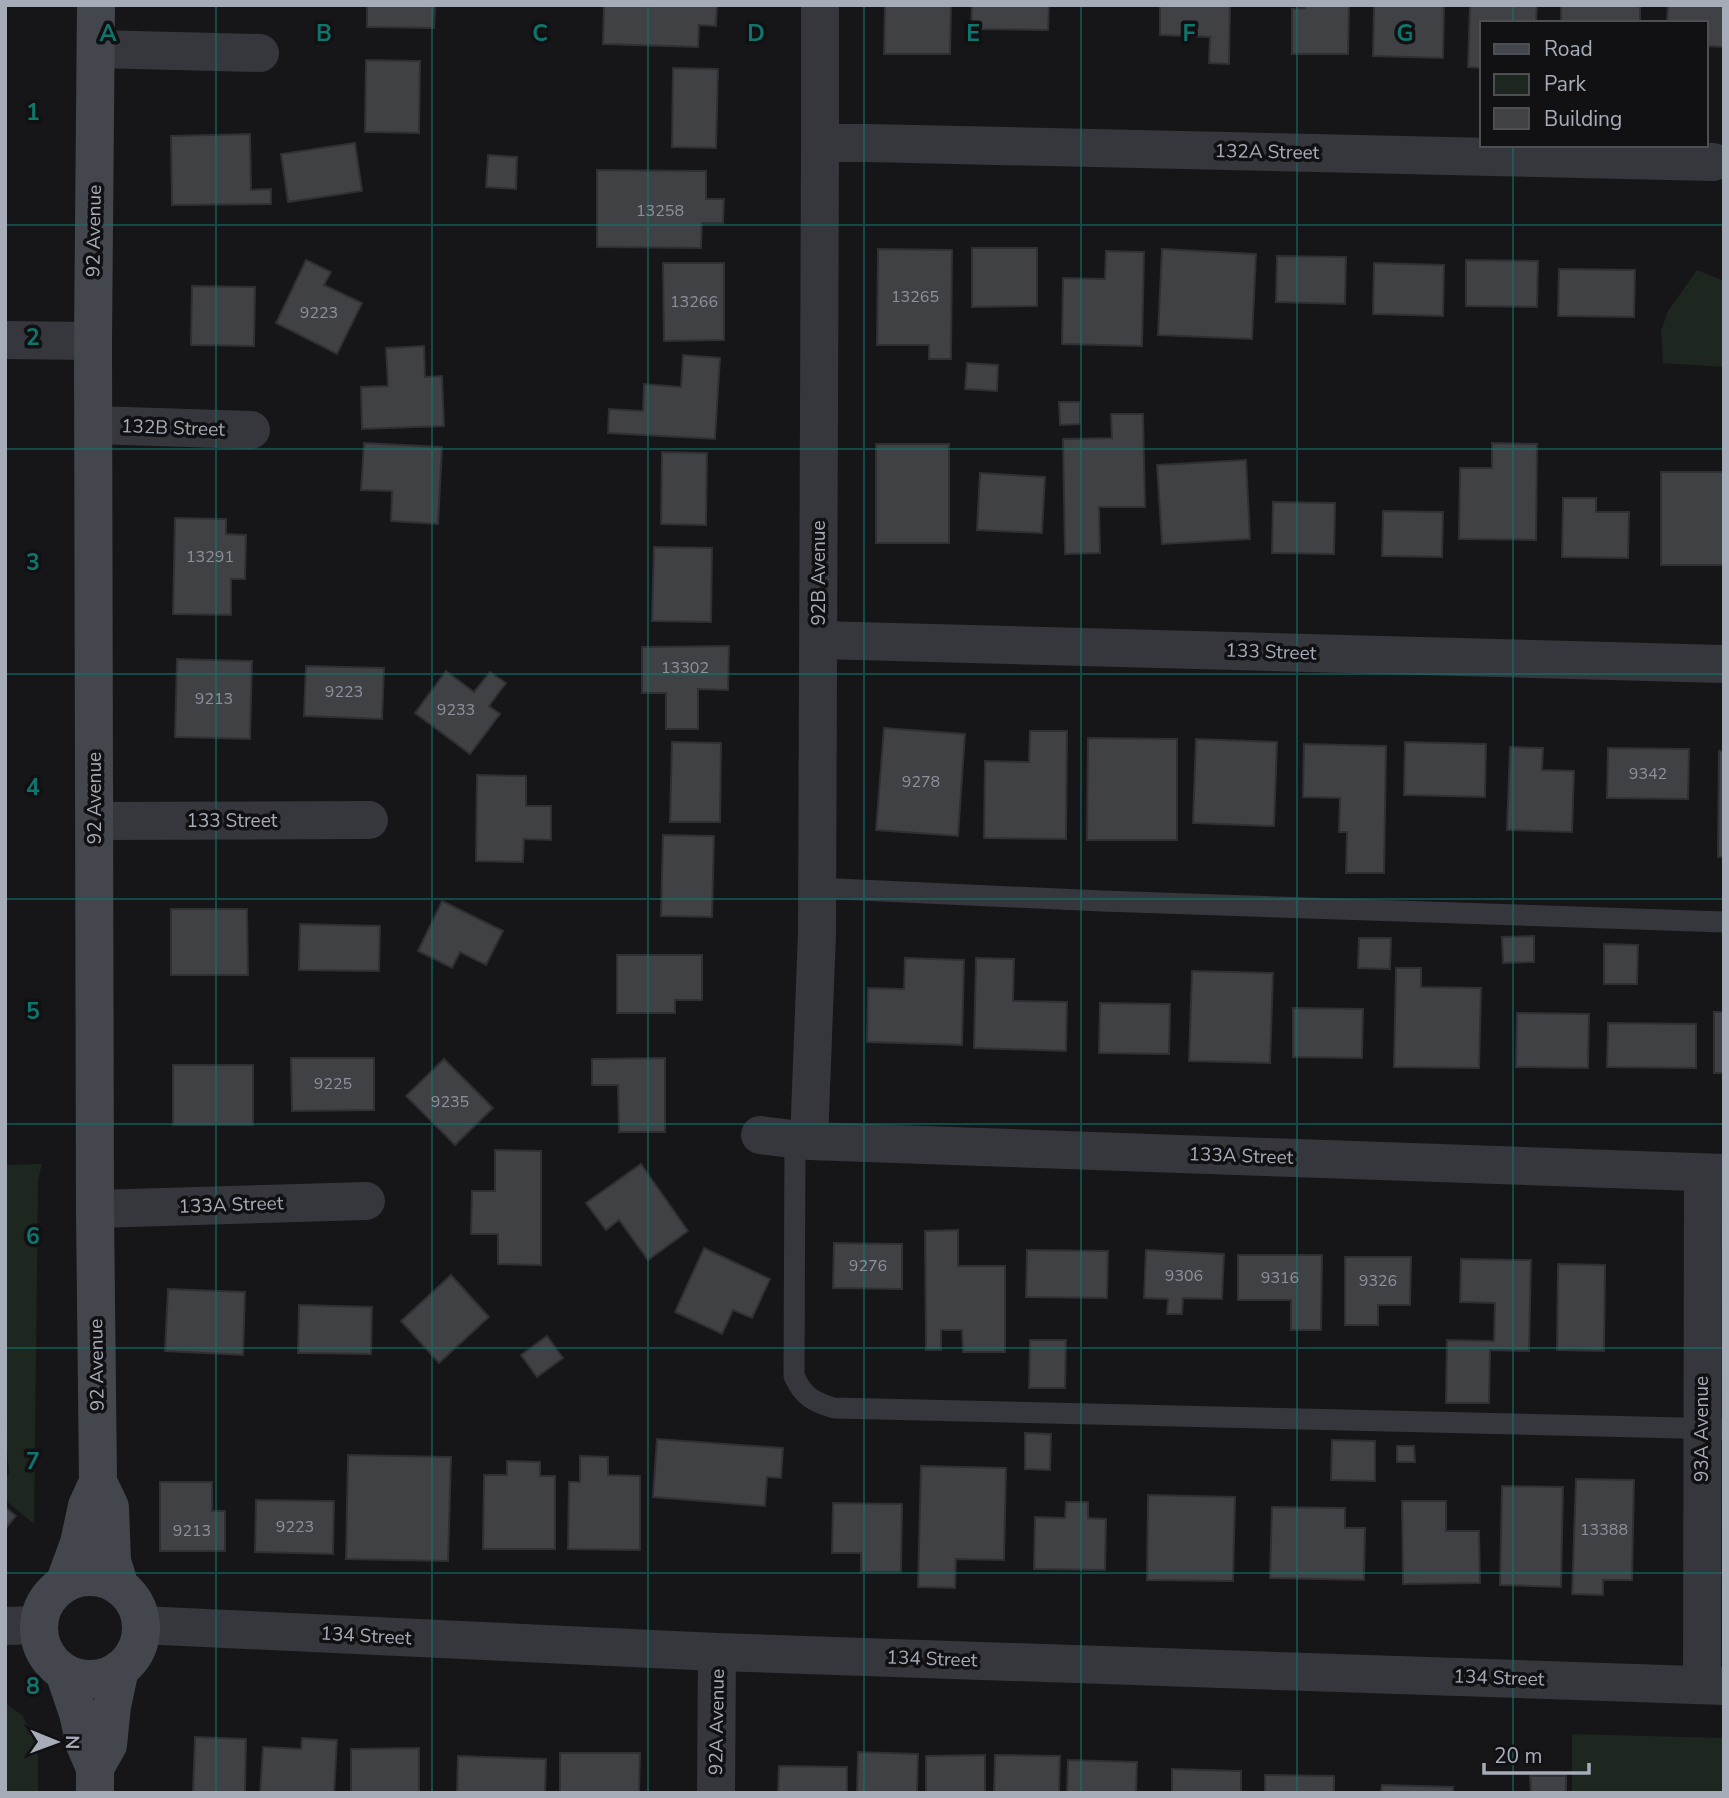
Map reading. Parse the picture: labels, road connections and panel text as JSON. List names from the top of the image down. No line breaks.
{"streets":{"main road":["92 Avenue"],"street":["132A Street","132B Street","92B Avenue","133 Street","133A Street","93A Avenue","134 Street","92A Avenue"]},"crossings":[["132A Street","92B Avenue"],["92 Avenue","132B Street"],["92 Avenue","133 Street"],["92 Avenue","133A Street"],["92 Avenue","134 Street"],["92B Avenue","133 Street"],["92B Avenue","133A Street"],["133A Street","93A Avenue"],["93A Avenue","134 Street"],["134 Street","92A Avenue"]],"house_numbers":["13258","13265","13266","9223","13291","13302","9223","9213","9233","9342","9278","9225","9235","9276","9306","9316","9326","9223","13388","9213"],"legend":["Road","Park","Building"],"scale_bar":"20 m","north":"right","grid":{"columns":["A","B","C","D","E","F","G"],"rows":["1","2","3","4","5","6","7","8"]}}
